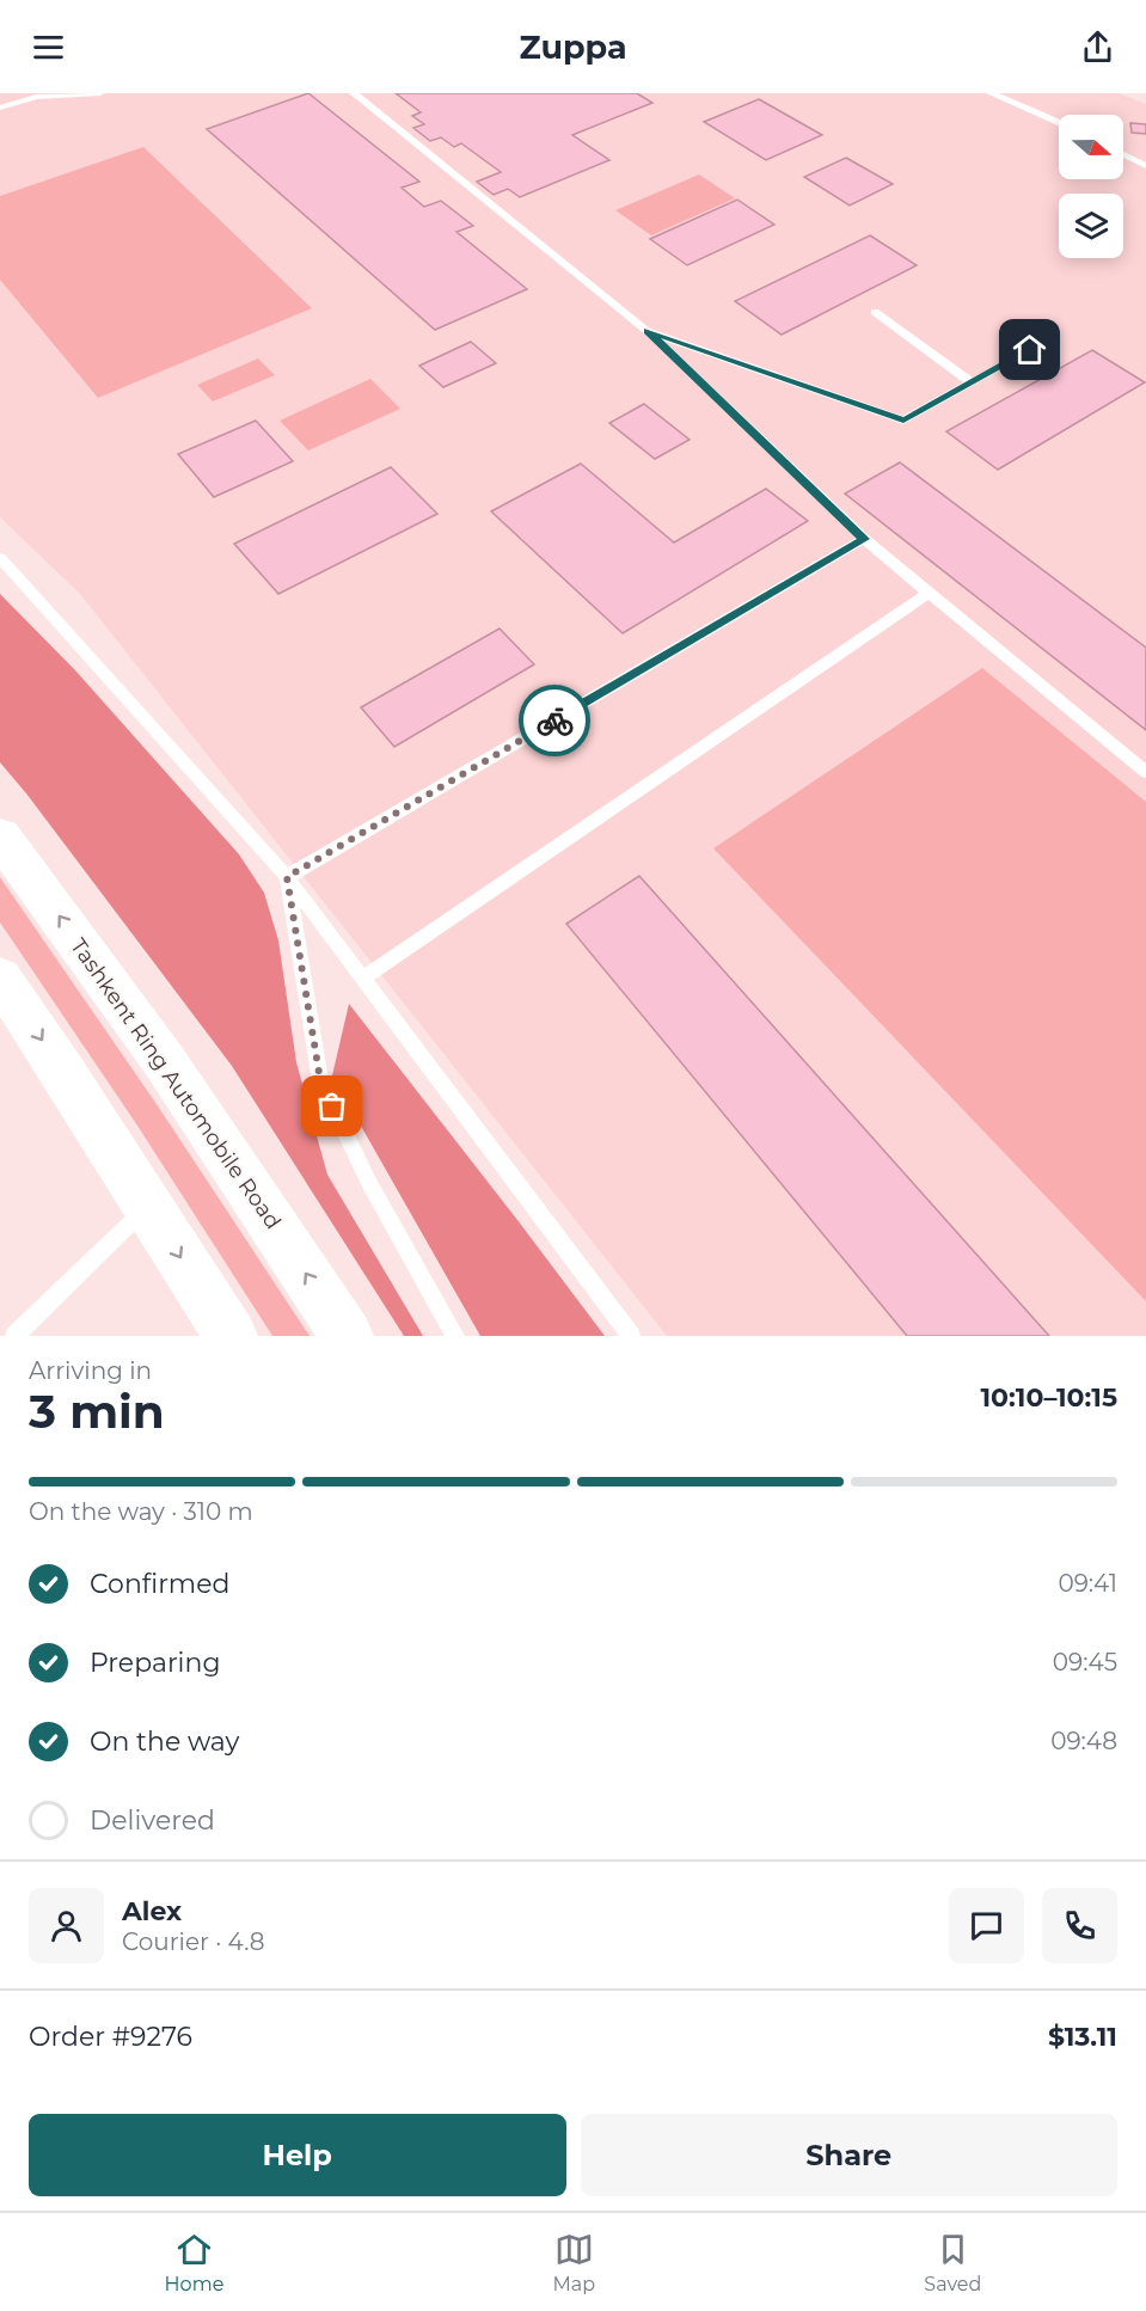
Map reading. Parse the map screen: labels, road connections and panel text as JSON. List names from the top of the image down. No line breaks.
{"streets":{"highway":["Tashkent Ring Automobile Road"]},"north":"right","page":{"header":"Zuppa","heading":["3 min","Arriving in","10:10–10:15"],"panel":["Alex","Courier · 4.8","Order #9276","$13.11"],"bar":"On the way · 310 m","list":[["Confirmed","09:41"],["Preparing","09:45"],["On the way","09:48"],"Delivered"],"buttons":["Help","Share"],"tabs":["Home","Map","Saved"]}}
